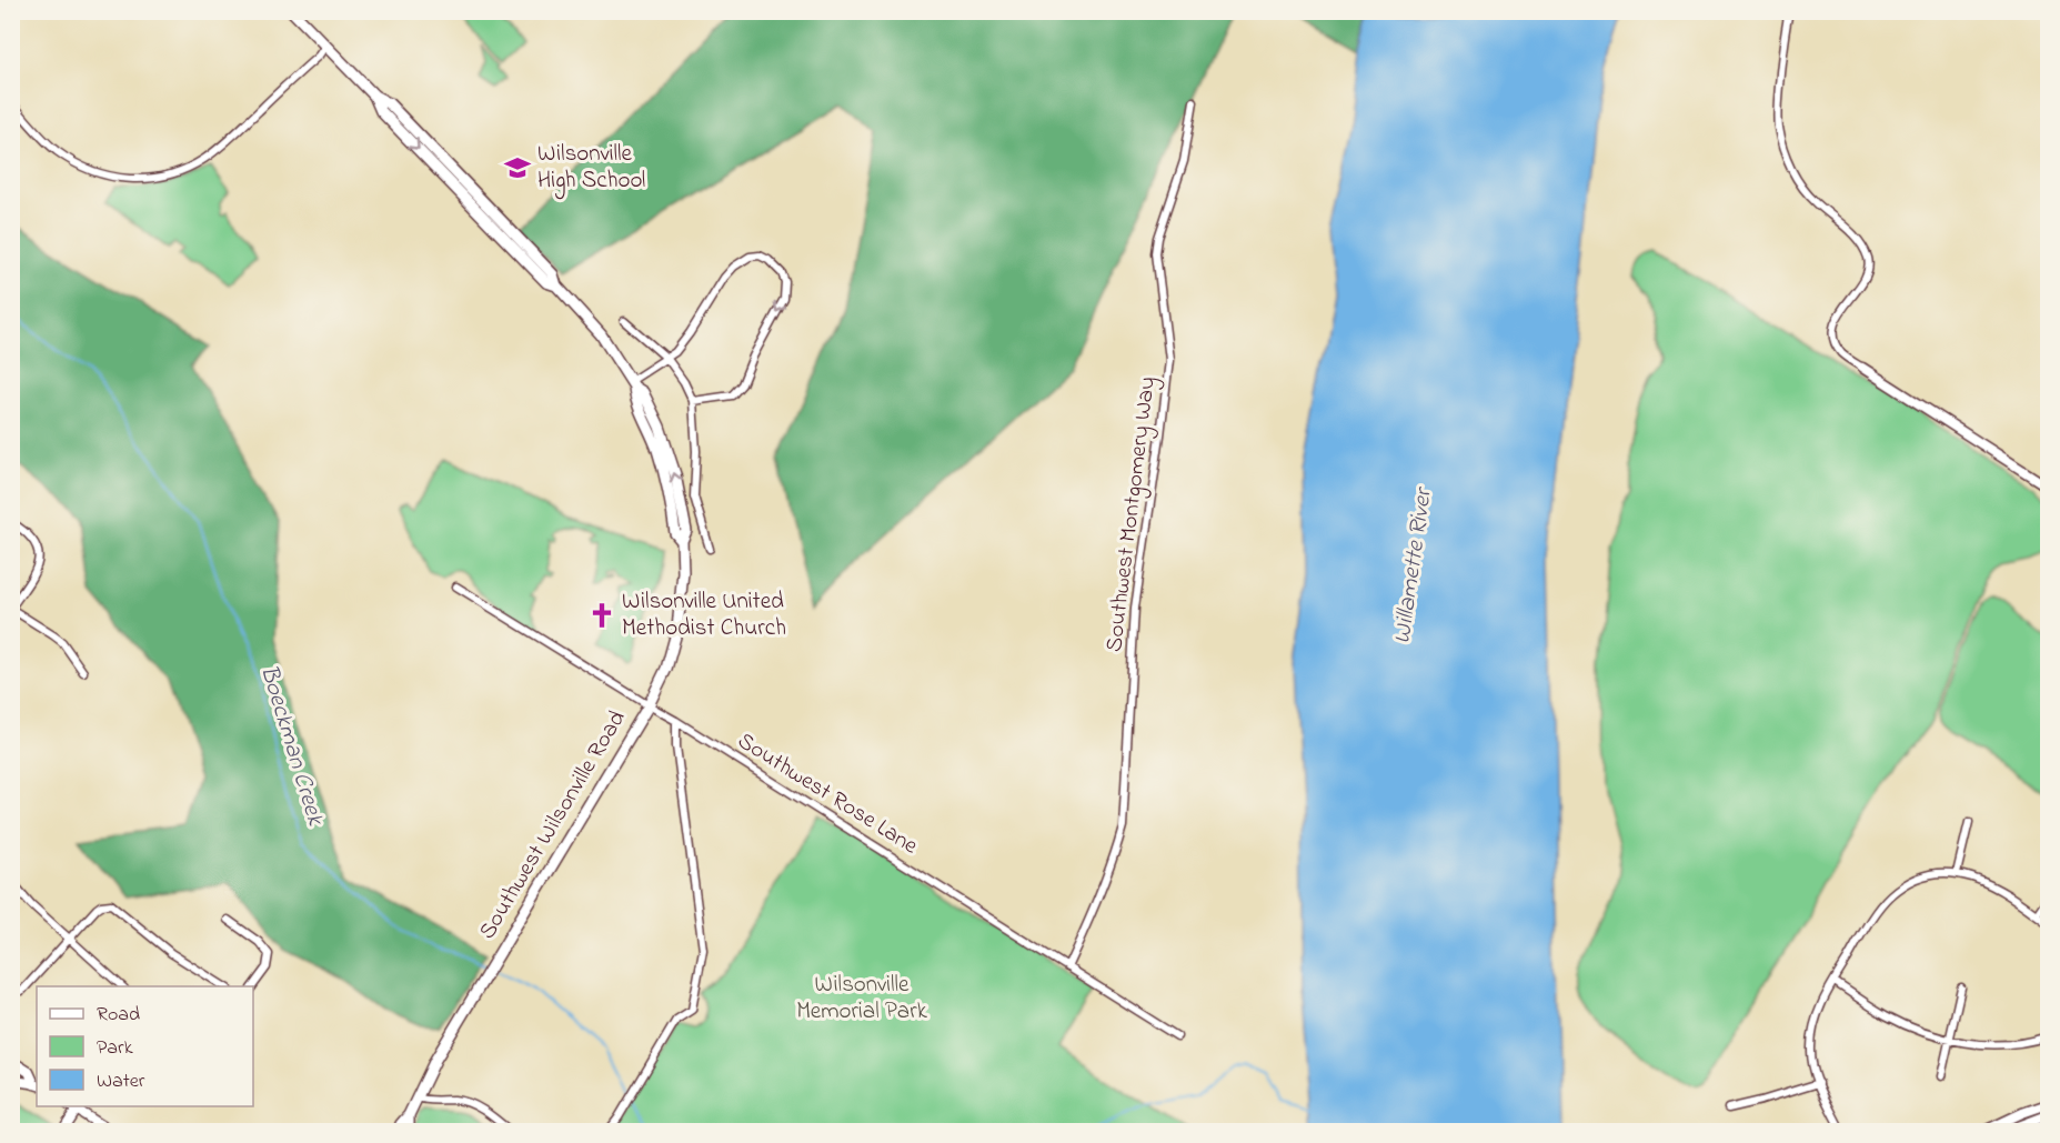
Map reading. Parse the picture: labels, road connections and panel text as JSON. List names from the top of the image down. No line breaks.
{"streets":{"main road":["Southwest Wilsonville Road"],"street":["Southwest Montgomery Way","Southwest Rose Lane"]},"crossings":[["Southwest Montgomery Way","Southwest Rose Lane"],["Southwest Rose Lane","Southwest Wilsonville Road"]],"water":["Willamette River","Boeckman Creek"],"parks":["Wilsonville Memorial Park"],"places":{"school or university":["Wilsonville High School"],"church":["Wilsonville United Methodist Church"]},"legend":["Road","Park","Water"]}
